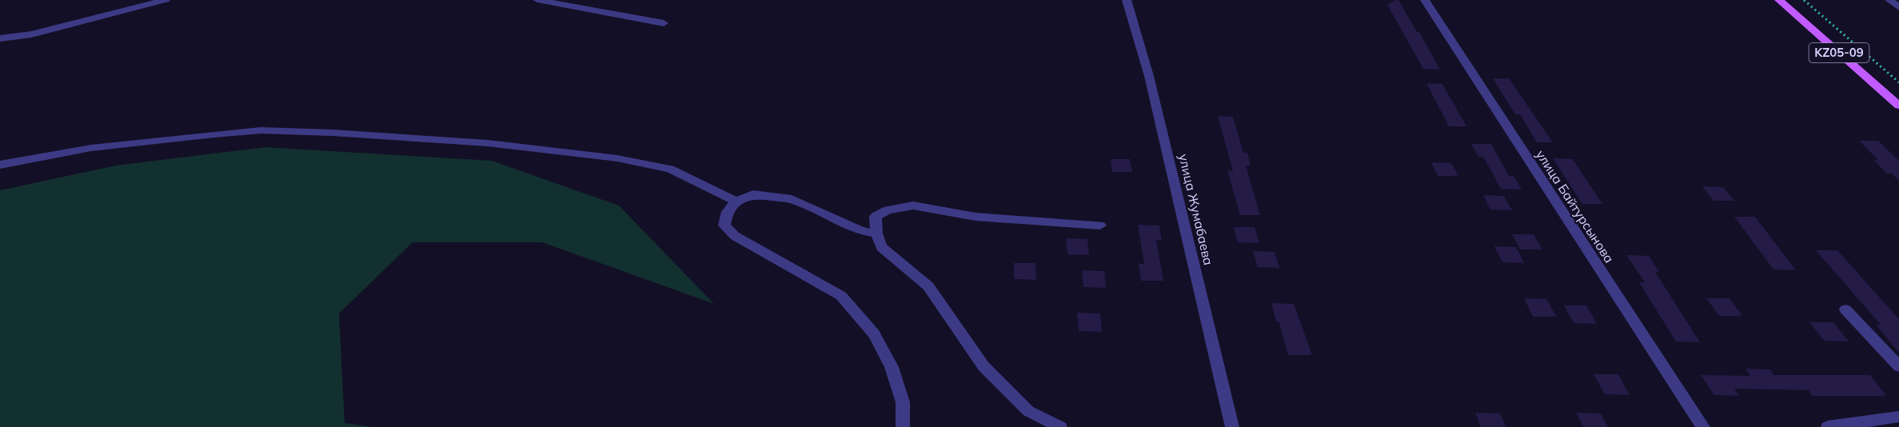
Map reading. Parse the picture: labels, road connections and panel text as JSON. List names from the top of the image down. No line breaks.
{"streets":{"main road":["KZ05-09"],"street":["улица Байтурсынова","улица Жумабаева"]}}
